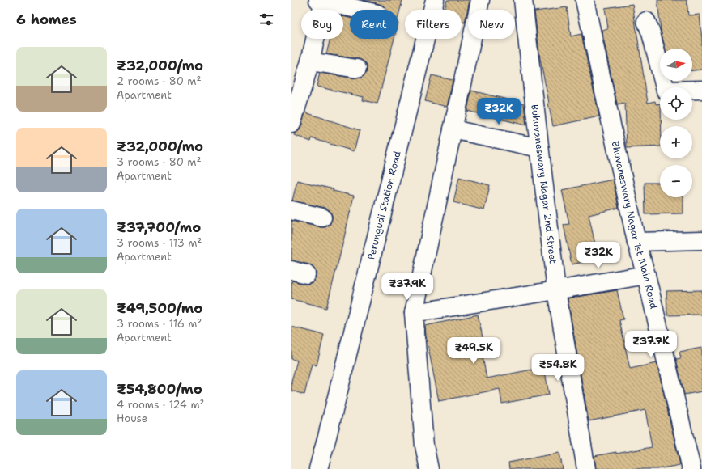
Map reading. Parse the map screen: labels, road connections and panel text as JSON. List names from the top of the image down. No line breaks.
{"streets":{"street":["Buhuvaneswary Nagar 2nd Street","Perungudi Station Road","Bhuvaneswary Nagar 1st Main Road"]},"north":"right","page":{"heading":"6 homes","chip":["Buy","Rent","Filters","New"],"list":[{"name":"₹32,000/mo","note":"2 rooms · 80 m² · Apartment"},{"name":"₹32,000/mo","note":"3 rooms · 80 m² · Apartment"},{"name":"₹37,700/mo","note":"3 rooms · 113 m² · Apartment"},{"name":"₹49,500/mo","note":"3 rooms · 116 m² · Apartment"},{"name":"₹54,800/mo","note":"4 rooms · 124 m² · House"}],"map_buttons":["+","−"],"price":["₹32K","₹32K","₹37.9K","₹37.7K","₹49.5K","₹54.8K"]}}
